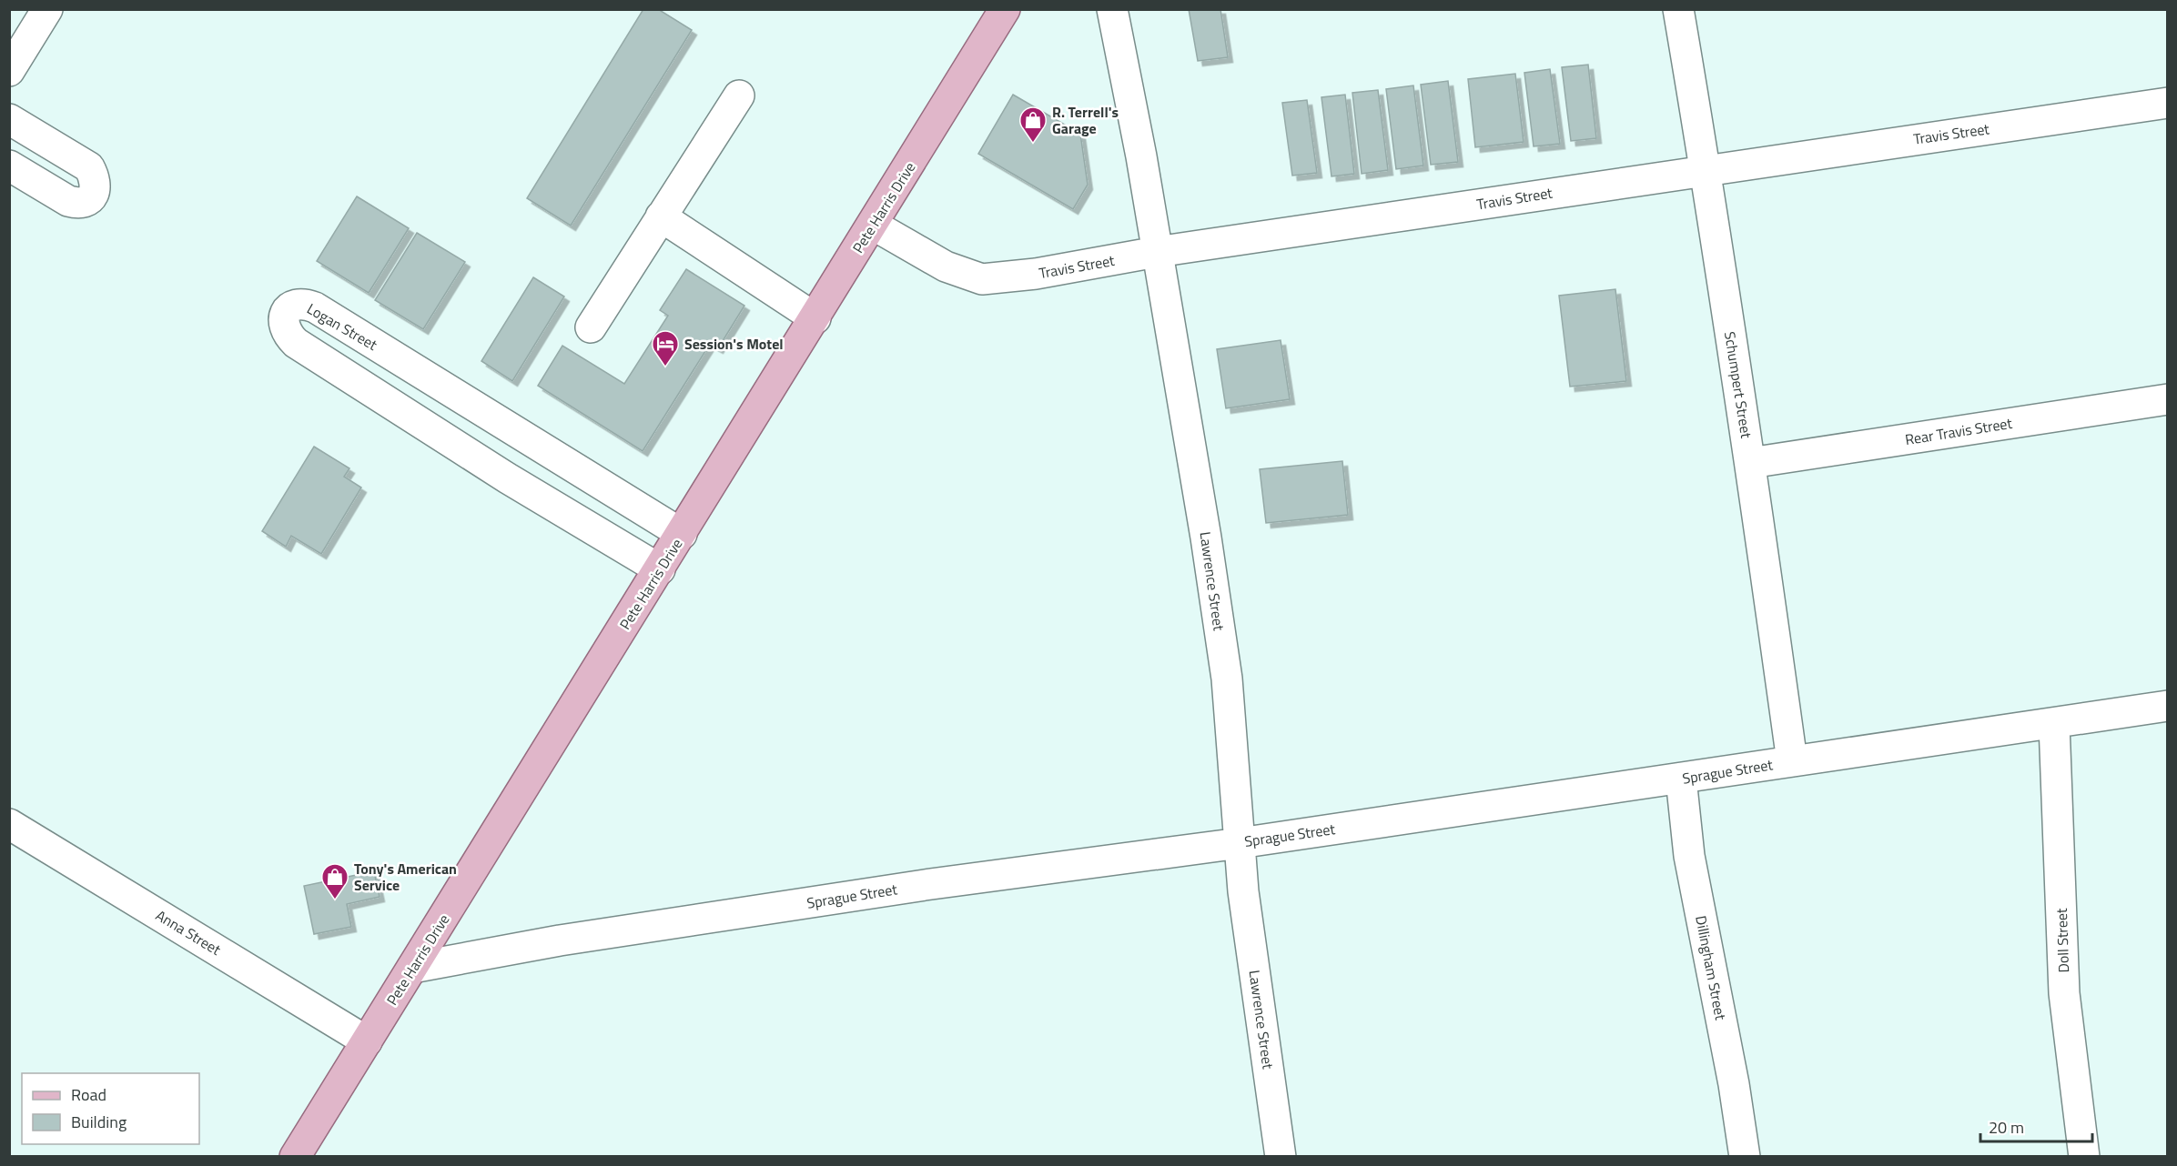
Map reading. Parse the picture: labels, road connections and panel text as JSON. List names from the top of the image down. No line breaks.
{"streets":{"main road":["Pete Harris Drive"],"street":["Travis Street","Logan Street","Schumpert Street","Rear Travis Street","Lawrence Street","Sprague Street","Anna Street","Doll Street","Dillingham Street"]},"crossings":[["Travis Street","Pete Harris Drive"],["Travis Street","Schumpert Street"],["Travis Street","Lawrence Street"],["Pete Harris Drive","Logan Street"],["Pete Harris Drive","Sprague Street"],["Pete Harris Drive","Anna Street"],["Schumpert Street","Rear Travis Street"],["Schumpert Street","Sprague Street"],["Lawrence Street","Sprague Street"],["Sprague Street","Doll Street"],["Sprague Street","Dillingham Street"]],"places":{"shop":["R. Terrell's Garage","Tony's American Service"],"hotel":["Session's Motel"]},"legend":["Road","Building"],"scale_bar":"20 m"}
